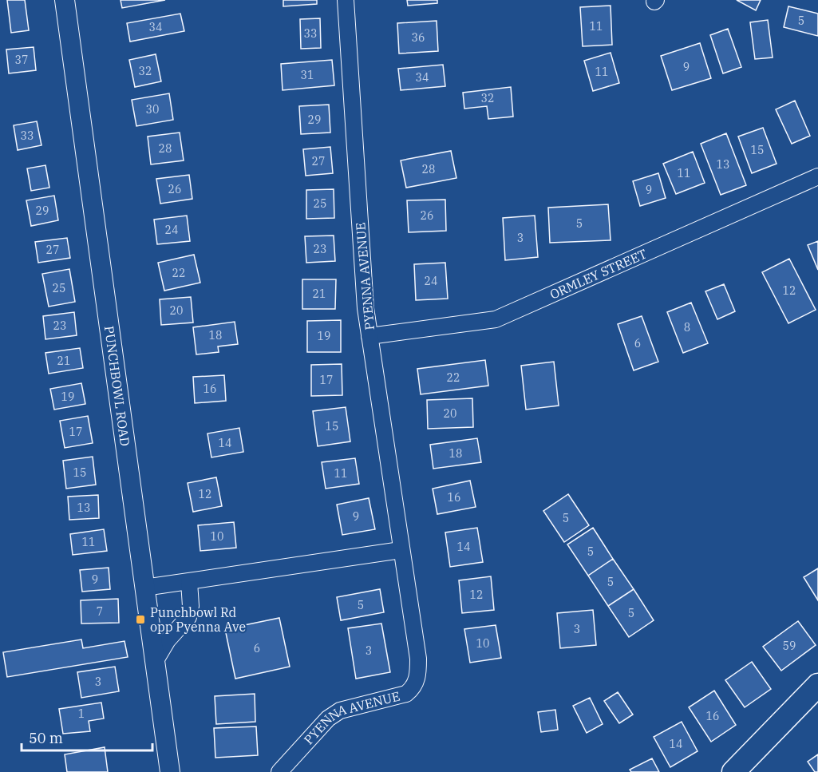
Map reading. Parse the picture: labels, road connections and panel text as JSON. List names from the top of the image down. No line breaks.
{"streets":{"street":["ORMLEY STREET","PYENNA AVENUE","PUNCHBOWL ROAD"]},"crossings":[["ORMLEY STREET","PYENNA AVENUE"]],"places":{"transit":["Punchbowl Rd opp Pyenna Ave"]},"house_numbers":["5","11","34","33","36","37","9","32","11","31","34","32","30","29","33","28","15","27","13","28","11","26","9","25","29","26","5","24","3","23","27","22","24","25","12","21","20","23","8","18","19","6","21","22","17","16","19","20","15","17","14","18","15","11","12","16","13","9","5","10","11","14","5","9","5","12","5","7","5","3","10","59","6","3","3","1","16","14"],"scale_bar":"50 m"}
